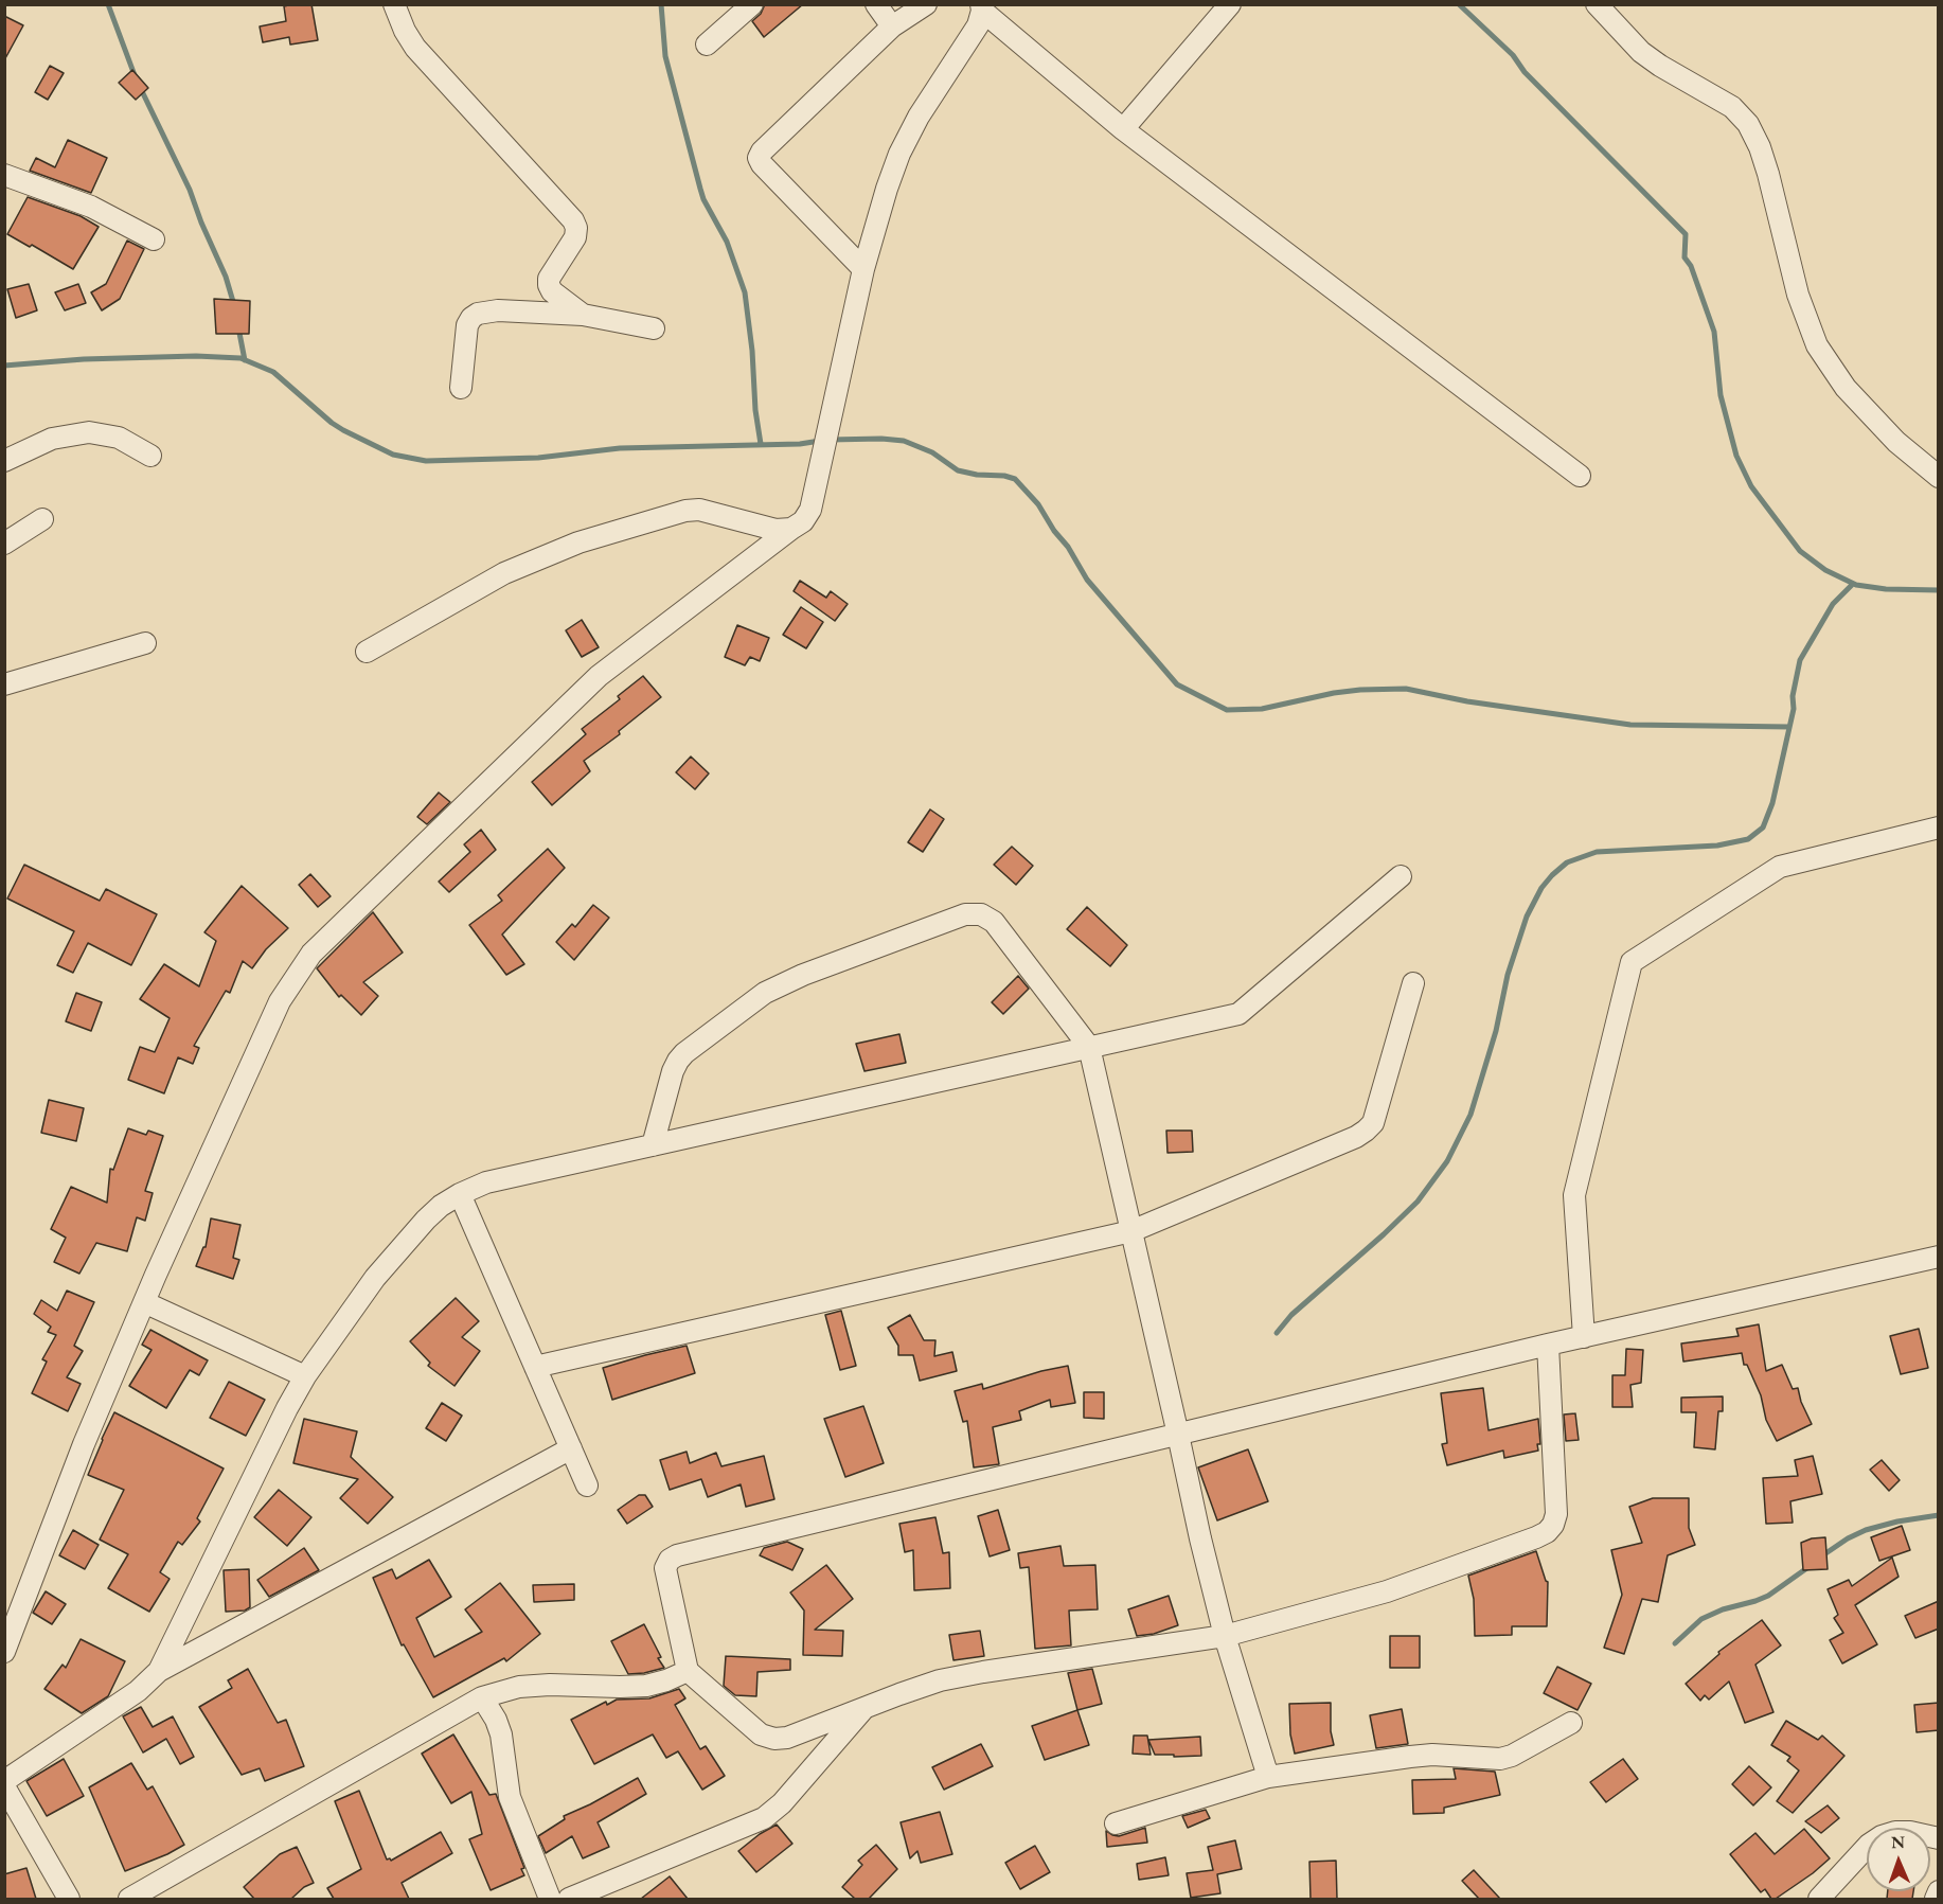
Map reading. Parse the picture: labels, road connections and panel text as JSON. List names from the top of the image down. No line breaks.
{"north":"top"}
